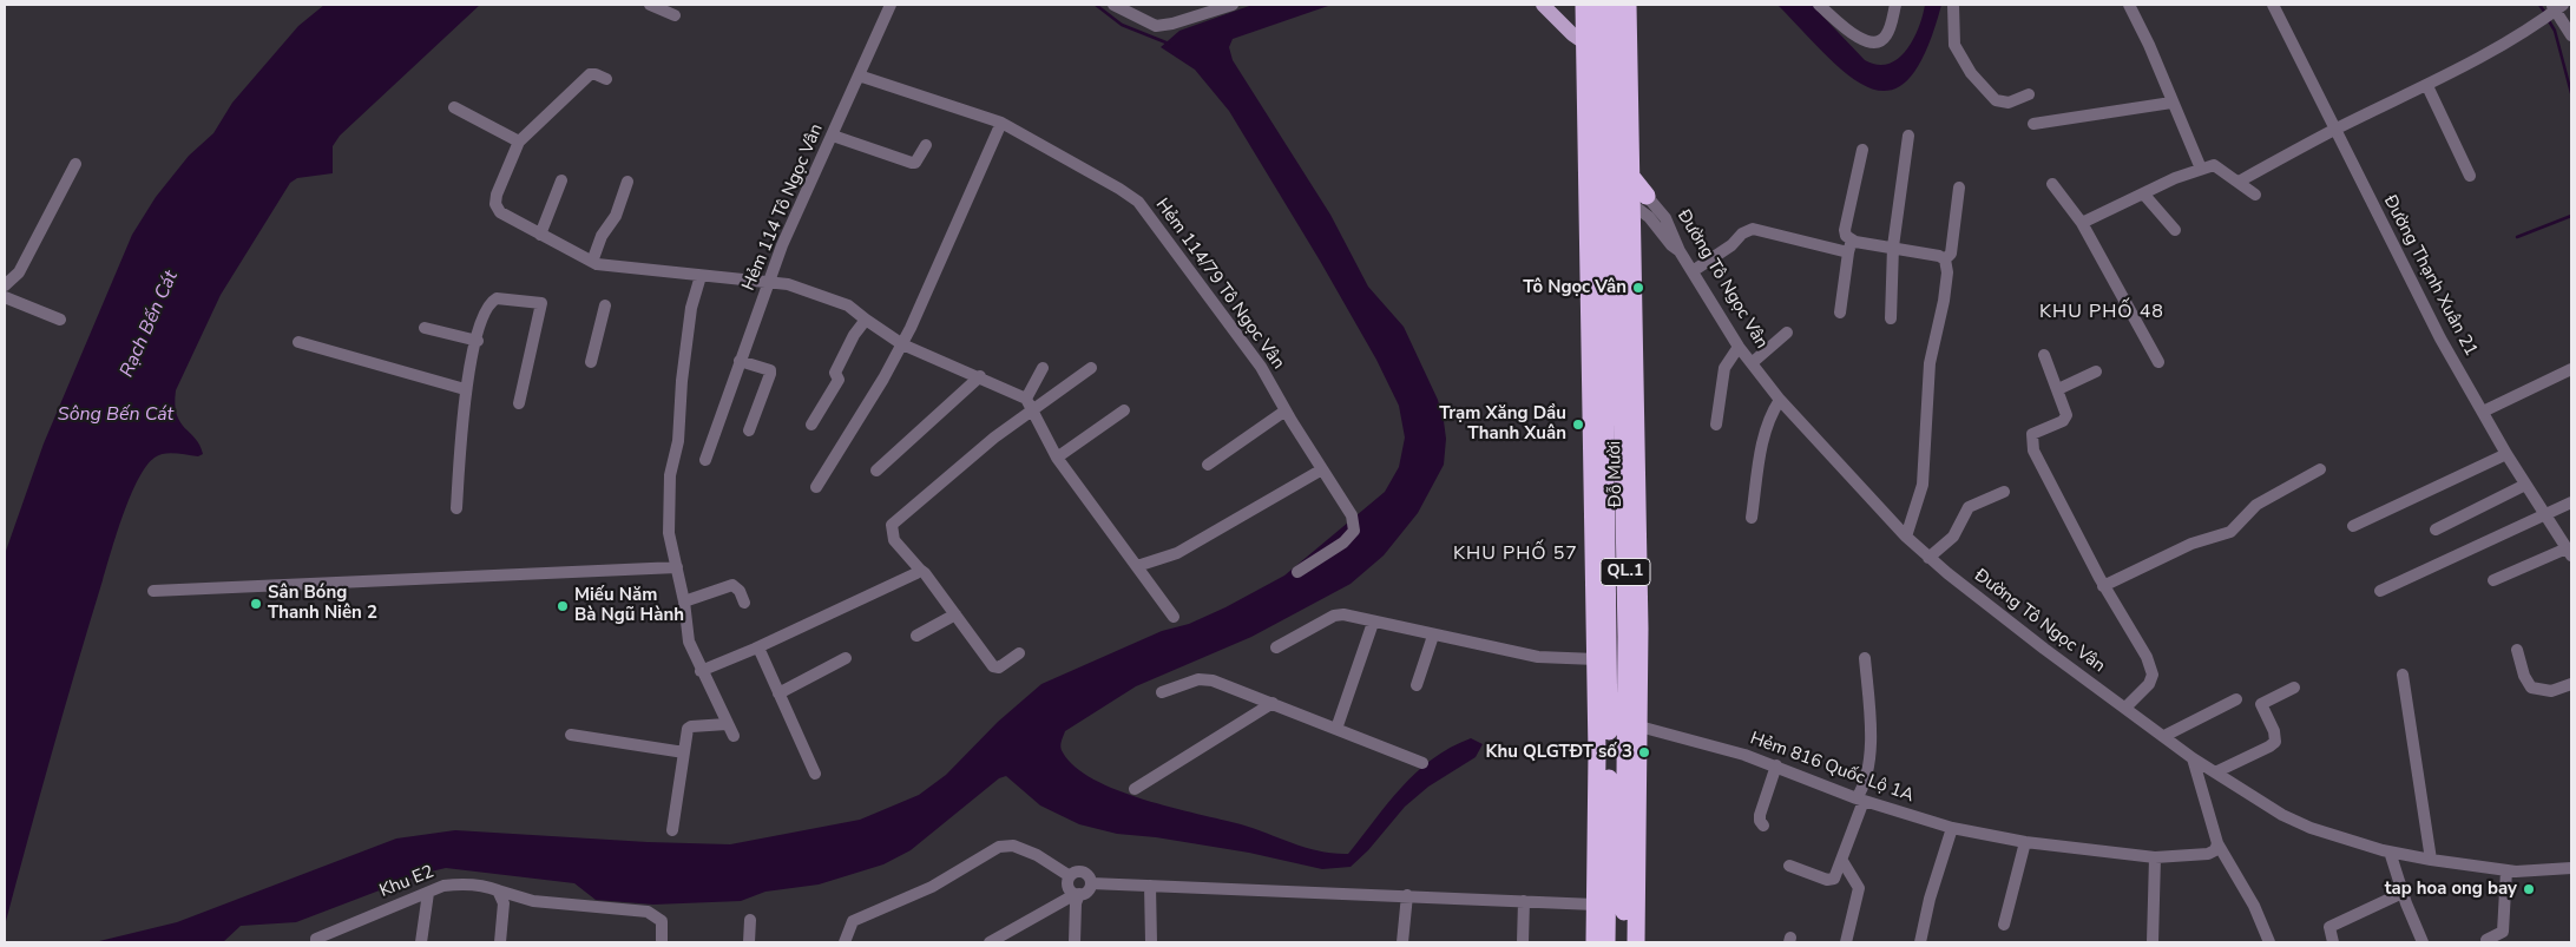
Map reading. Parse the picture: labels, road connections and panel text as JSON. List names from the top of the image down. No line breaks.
{"streets":{"highway":["Đỗ Mười","QL.1"],"street":["Hẻm 114 Tô Ngọc Vân","Đường Thạnh Xuân 21","Đường Tô Ngọc Vân","Hẻm 114/79 Tô Ngọc Vân","Hẻm 816 Quốc Lộ 1A","Khu E2"]},"crossings":[["Hẻm 114 Tô Ngọc Vân","Hẻm 114/79 Tô Ngọc Vân"],["Đường Tô Ngọc Vân","Đỗ Mười"],["Đỗ Mười","Hẻm 816 Quốc Lộ 1A"]],"districts":["KHU PHỐ 48","KHU PHỐ 57"],"water":["Rạch Bến Cát","Sông Bến Cát"],"places":["Tô Ngọc Vân","Trạm Xăng Dầu Thanh Xuân","Sân Bóng Thanh Niên 2","Miếu Năm Bà Ngũ Hành","Khu QLGTĐT số 3","tap hoa ong bay"]}
